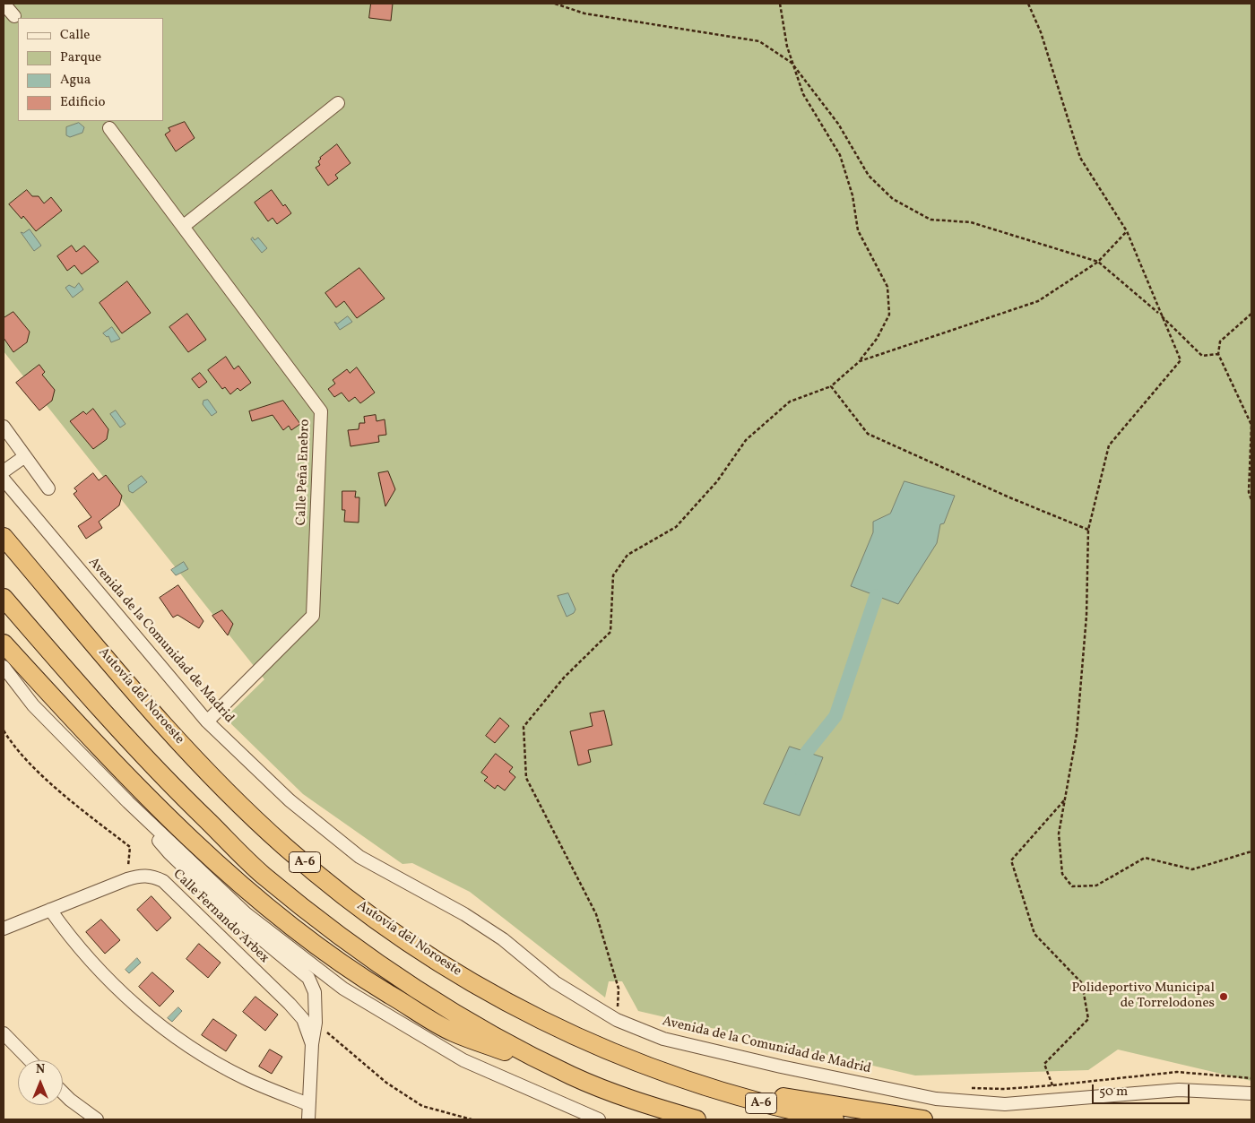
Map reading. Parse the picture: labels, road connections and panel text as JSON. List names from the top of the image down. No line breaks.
{"streets":{"highway":["Autovía del Noroeste","A-6"],"street":["Calle Peña Enebro","Avenida de la Comunidad de Madrid","Calle Fernando Arbex"]},"crossings":[["Calle Peña Enebro","Avenida de la Comunidad de Madrid"]],"places":["Polideportivo Municipal de Torrelodones"],"legend":["Calle","Parque","Agua","Edificio"],"scale_bar":"50 m","north":"top"}
